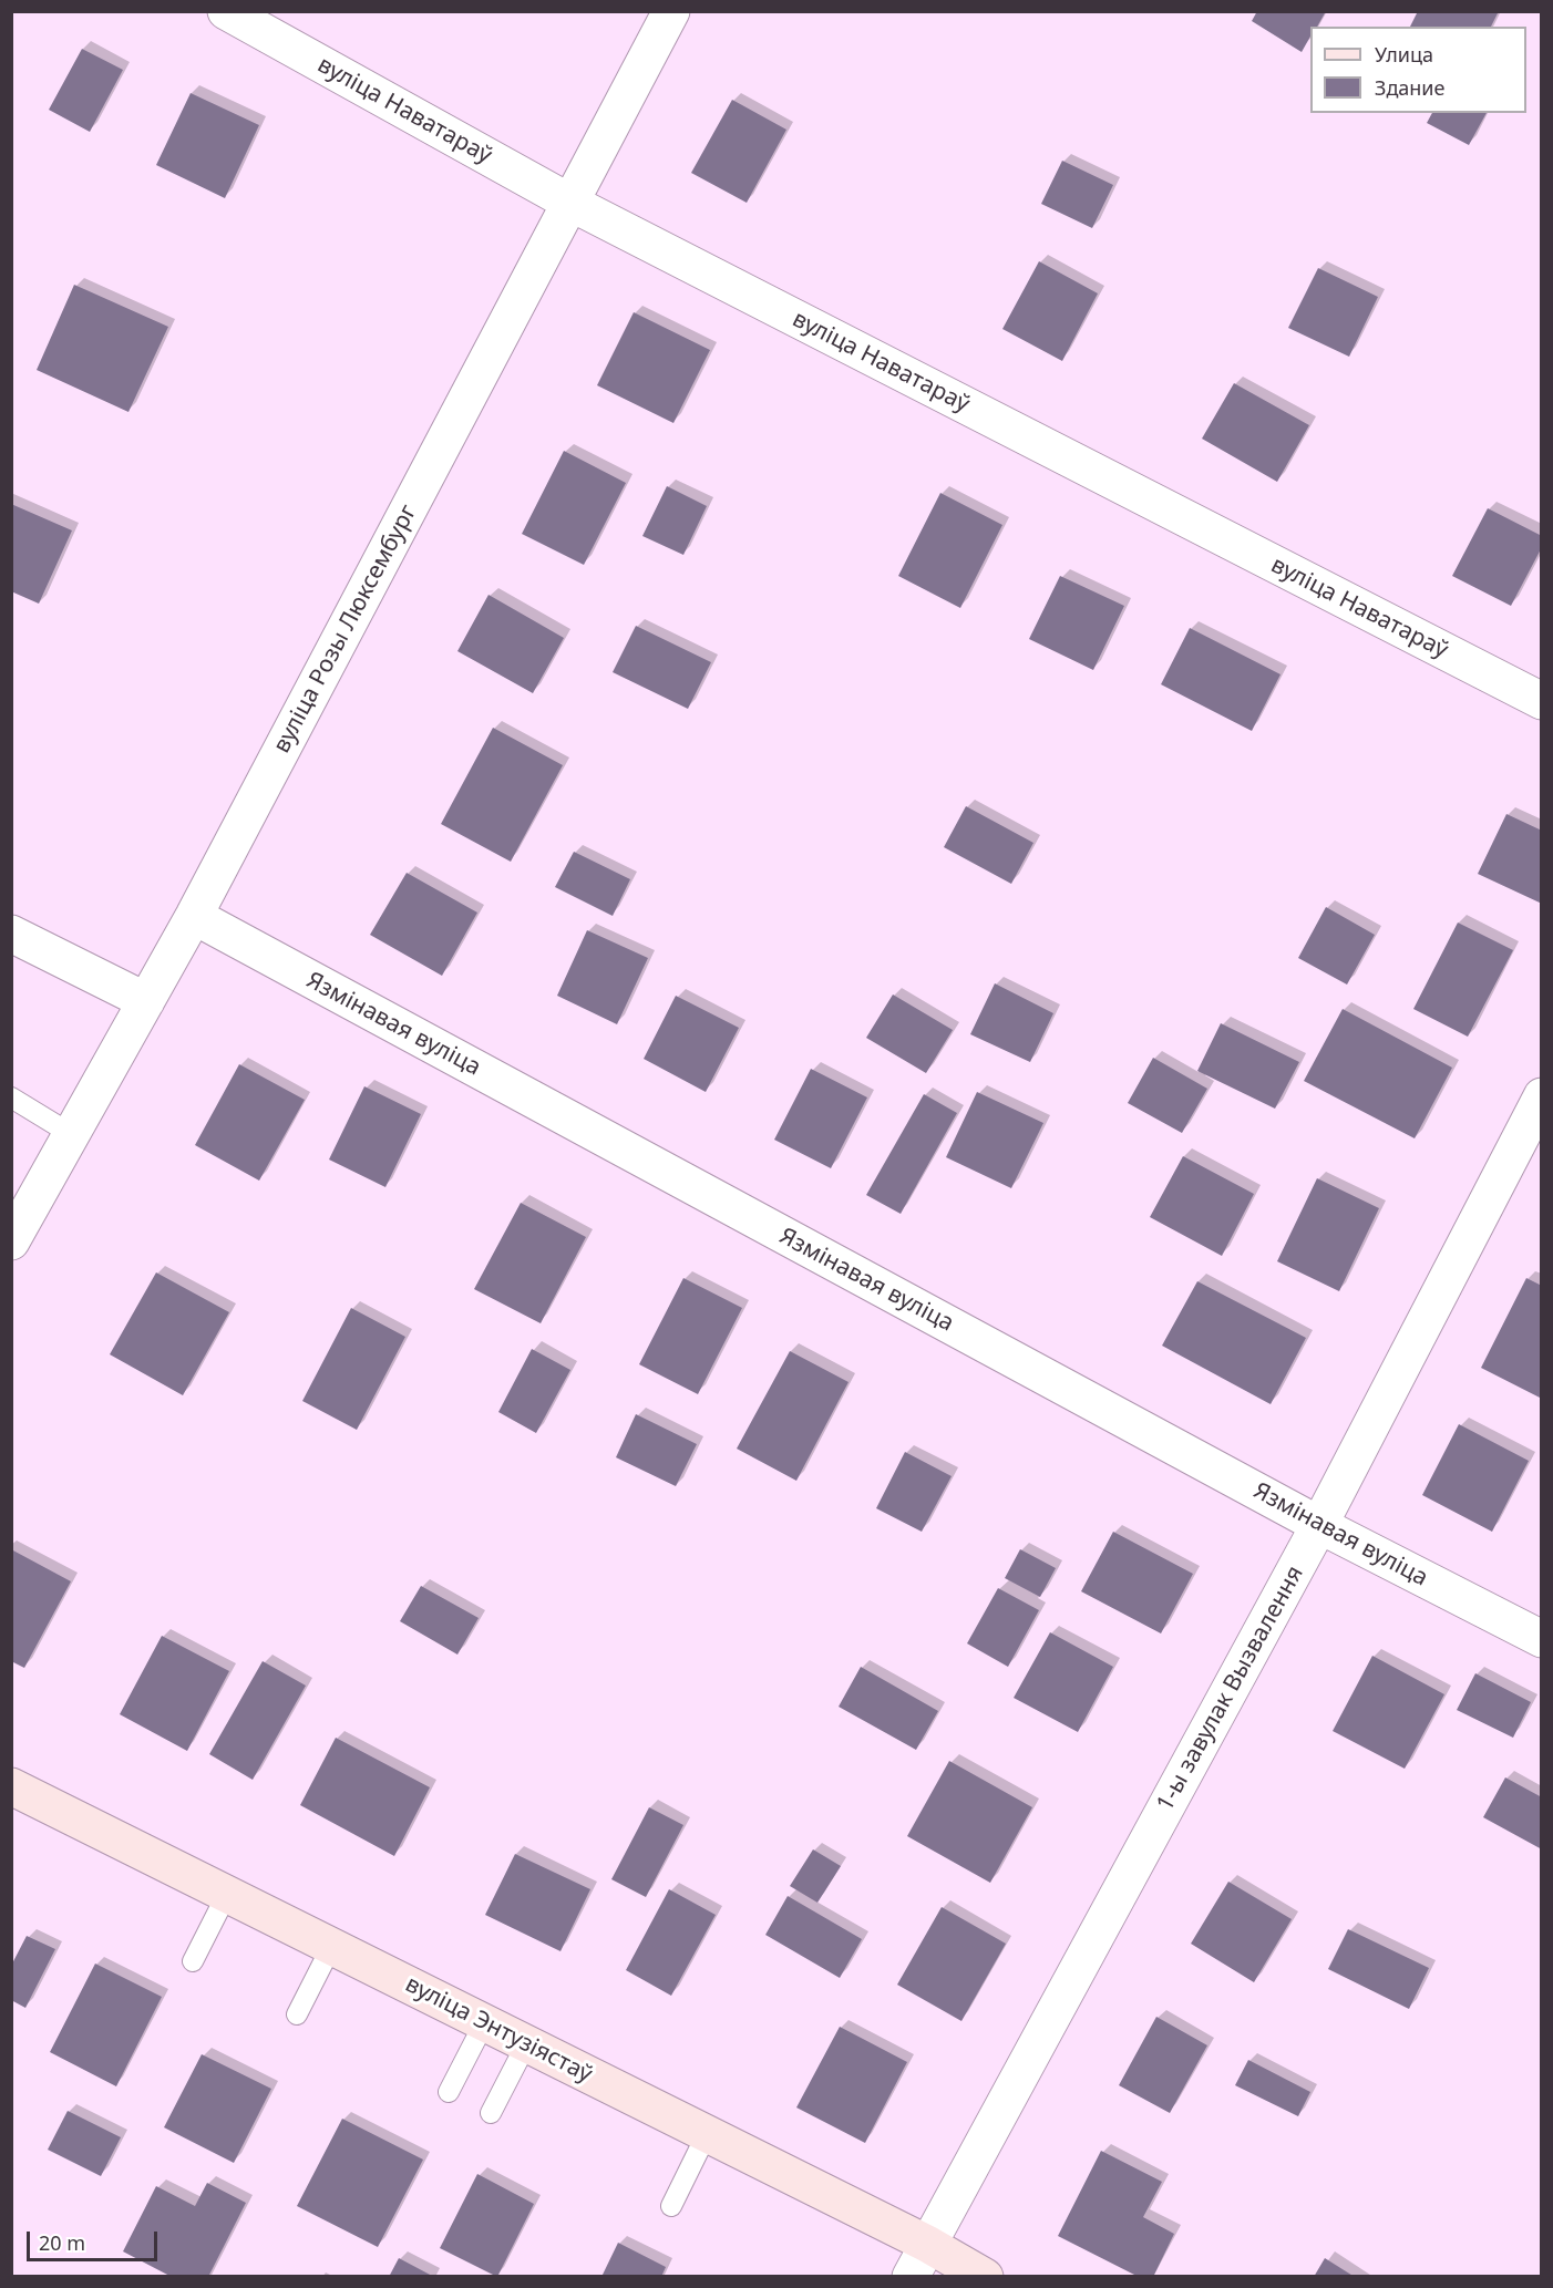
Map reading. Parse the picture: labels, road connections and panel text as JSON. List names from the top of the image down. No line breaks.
{"streets":{"street":["вуліца Наватараў","вуліца Розы Люксембург","Язмінавая вуліца","1-ы завулак Вызвалення","вуліца Энтузіястаў"]},"crossings":[["вуліца Наватараў","вуліца Розы Люксембург"],["вуліца Розы Люксембург","Язмінавая вуліца"],["Язмінавая вуліца","1-ы завулак Вызвалення"],["1-ы завулак Вызвалення","вуліца Энтузіястаў"]],"legend":["Улица","Здание"],"scale_bar":"20 m"}
